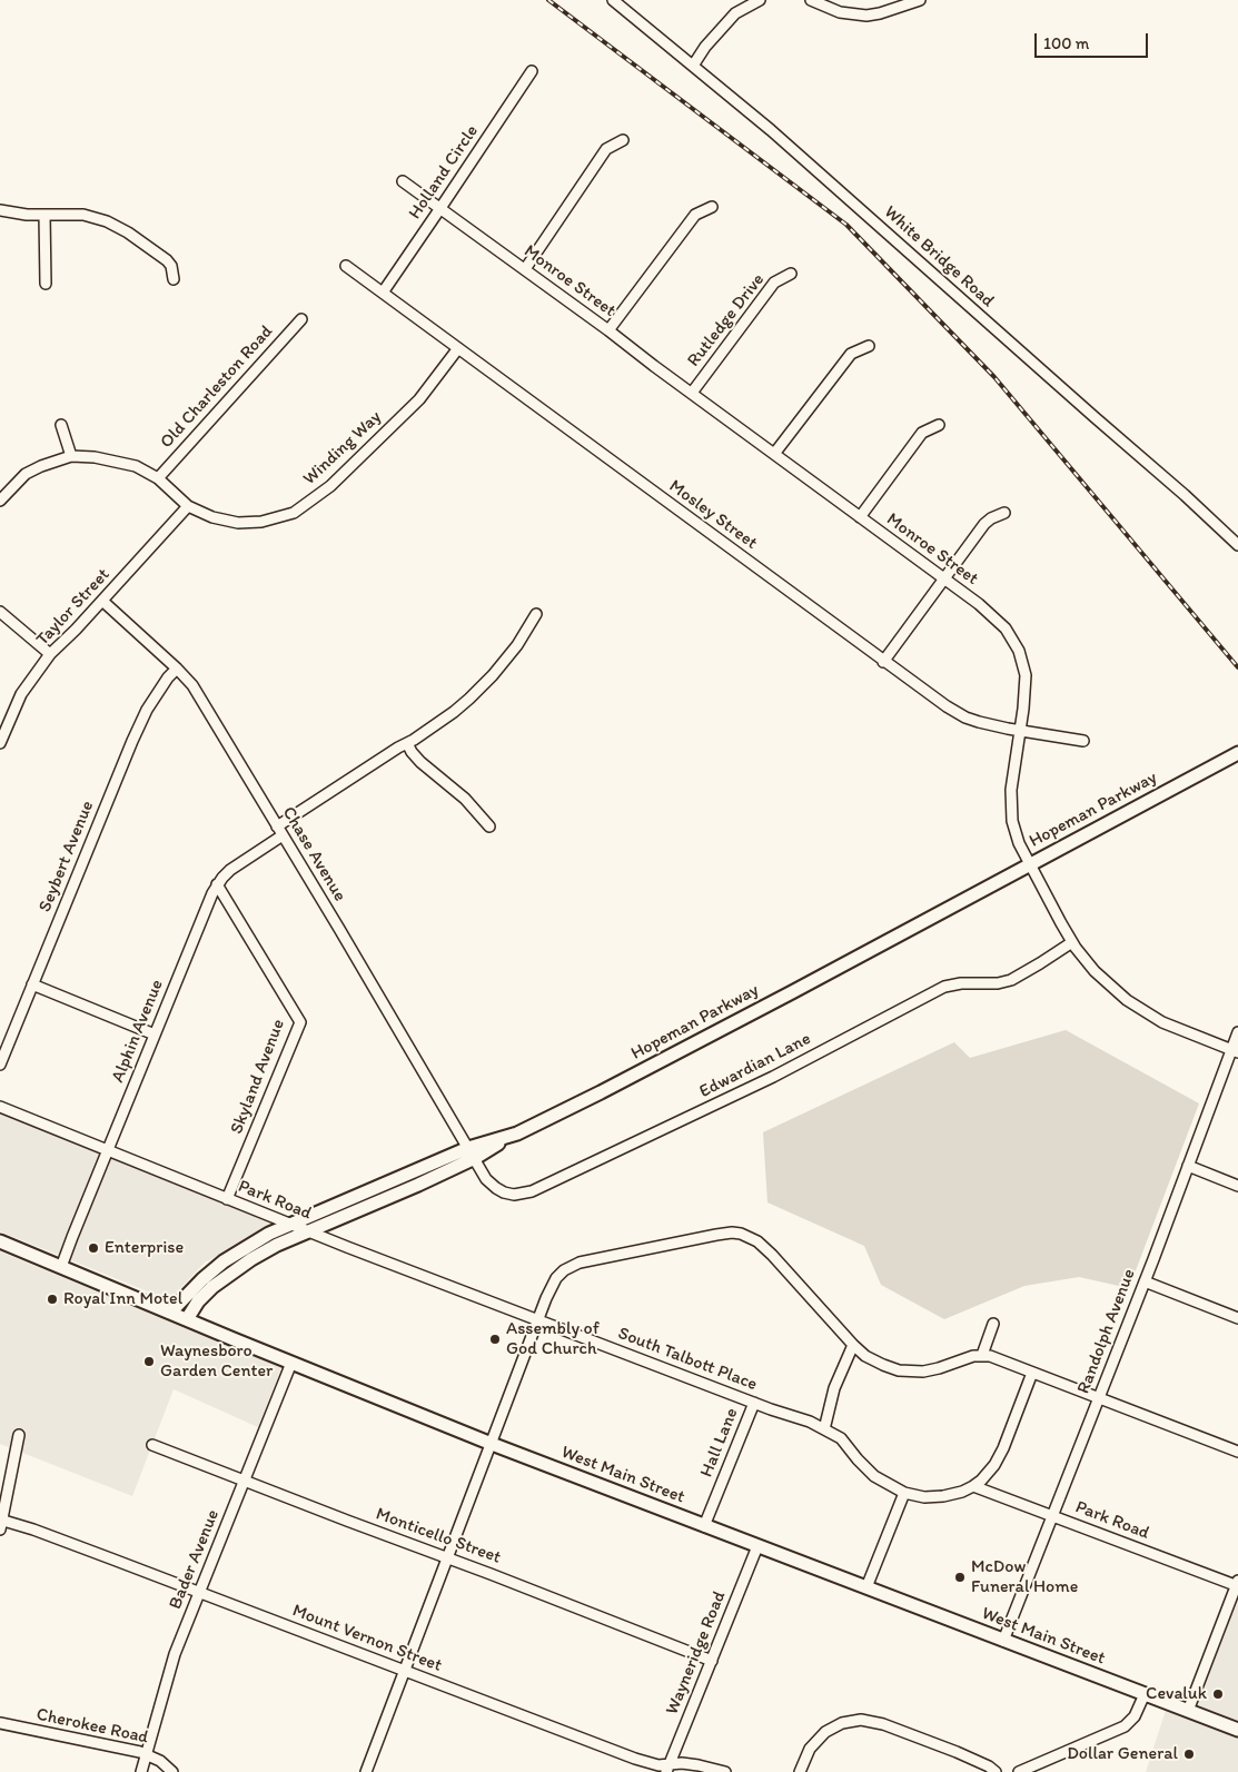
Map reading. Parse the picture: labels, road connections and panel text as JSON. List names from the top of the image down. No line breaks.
{"streets":{"main road":["Hopeman Parkway","West Main Street"],"street":["Holland Circle","White Bridge Road","Monroe Street","Rutledge Drive","Old Charleston Road","Winding Way","Mosley Street","Taylor Street","Chase Avenue","Seybert Avenue","Alphin Avenue","Edwardian Lane","Skyland Avenue","Park Road","Randolph Avenue","South Talbott Place","Hall Lane","Monticello Street","Bader Avenue","Mount Vernon Street","Wayneridge Road","Cherokee Road"]},"crossings":[["Holland Circle","Monroe Street"],["Holland Circle","Mosley Street"],["Monroe Street","Rutledge Drive"],["Monroe Street","Mosley Street"],["Monroe Street","Hopeman Parkway"],["Monroe Street","Edwardian Lane"],["Monroe Street","Randolph Avenue"],["Old Charleston Road","Winding Way"],["Winding Way","Mosley Street"],["Winding Way","Taylor Street"],["Taylor Street","Chase Avenue"],["Hopeman Parkway","Chase Avenue"],["Hopeman Parkway","Edwardian Lane"],["Chase Avenue","Seybert Avenue"],["Chase Avenue","Alphin Avenue"],["Chase Avenue","Edwardian Lane"],["Alphin Avenue","Skyland Avenue"],["Alphin Avenue","Park Road"],["Alphin Avenue","West Main Street"],["Skyland Avenue","Park Road"],["Park Road","Randolph Avenue"],["Park Road","South Talbott Place"],["Randolph Avenue","West Main Street"],["South Talbott Place","Hall Lane"],["Hall Lane","West Main Street"],["West Main Street","Bader Avenue"],["West Main Street","Wayneridge Road"],["Monticello Street","Bader Avenue"],["Monticello Street","Wayneridge Road"],["Bader Avenue","Mount Vernon Street"],["Bader Avenue","Cherokee Road"],["Mount Vernon Street","Wayneridge Road"]],"places":["Enterprise","Royal Inn Motel","Assembly of God Church","Waynesboro Garden Center","McDow Funeral Home","Cevaluk","Dollar General"],"scale_bar":"100 m"}
